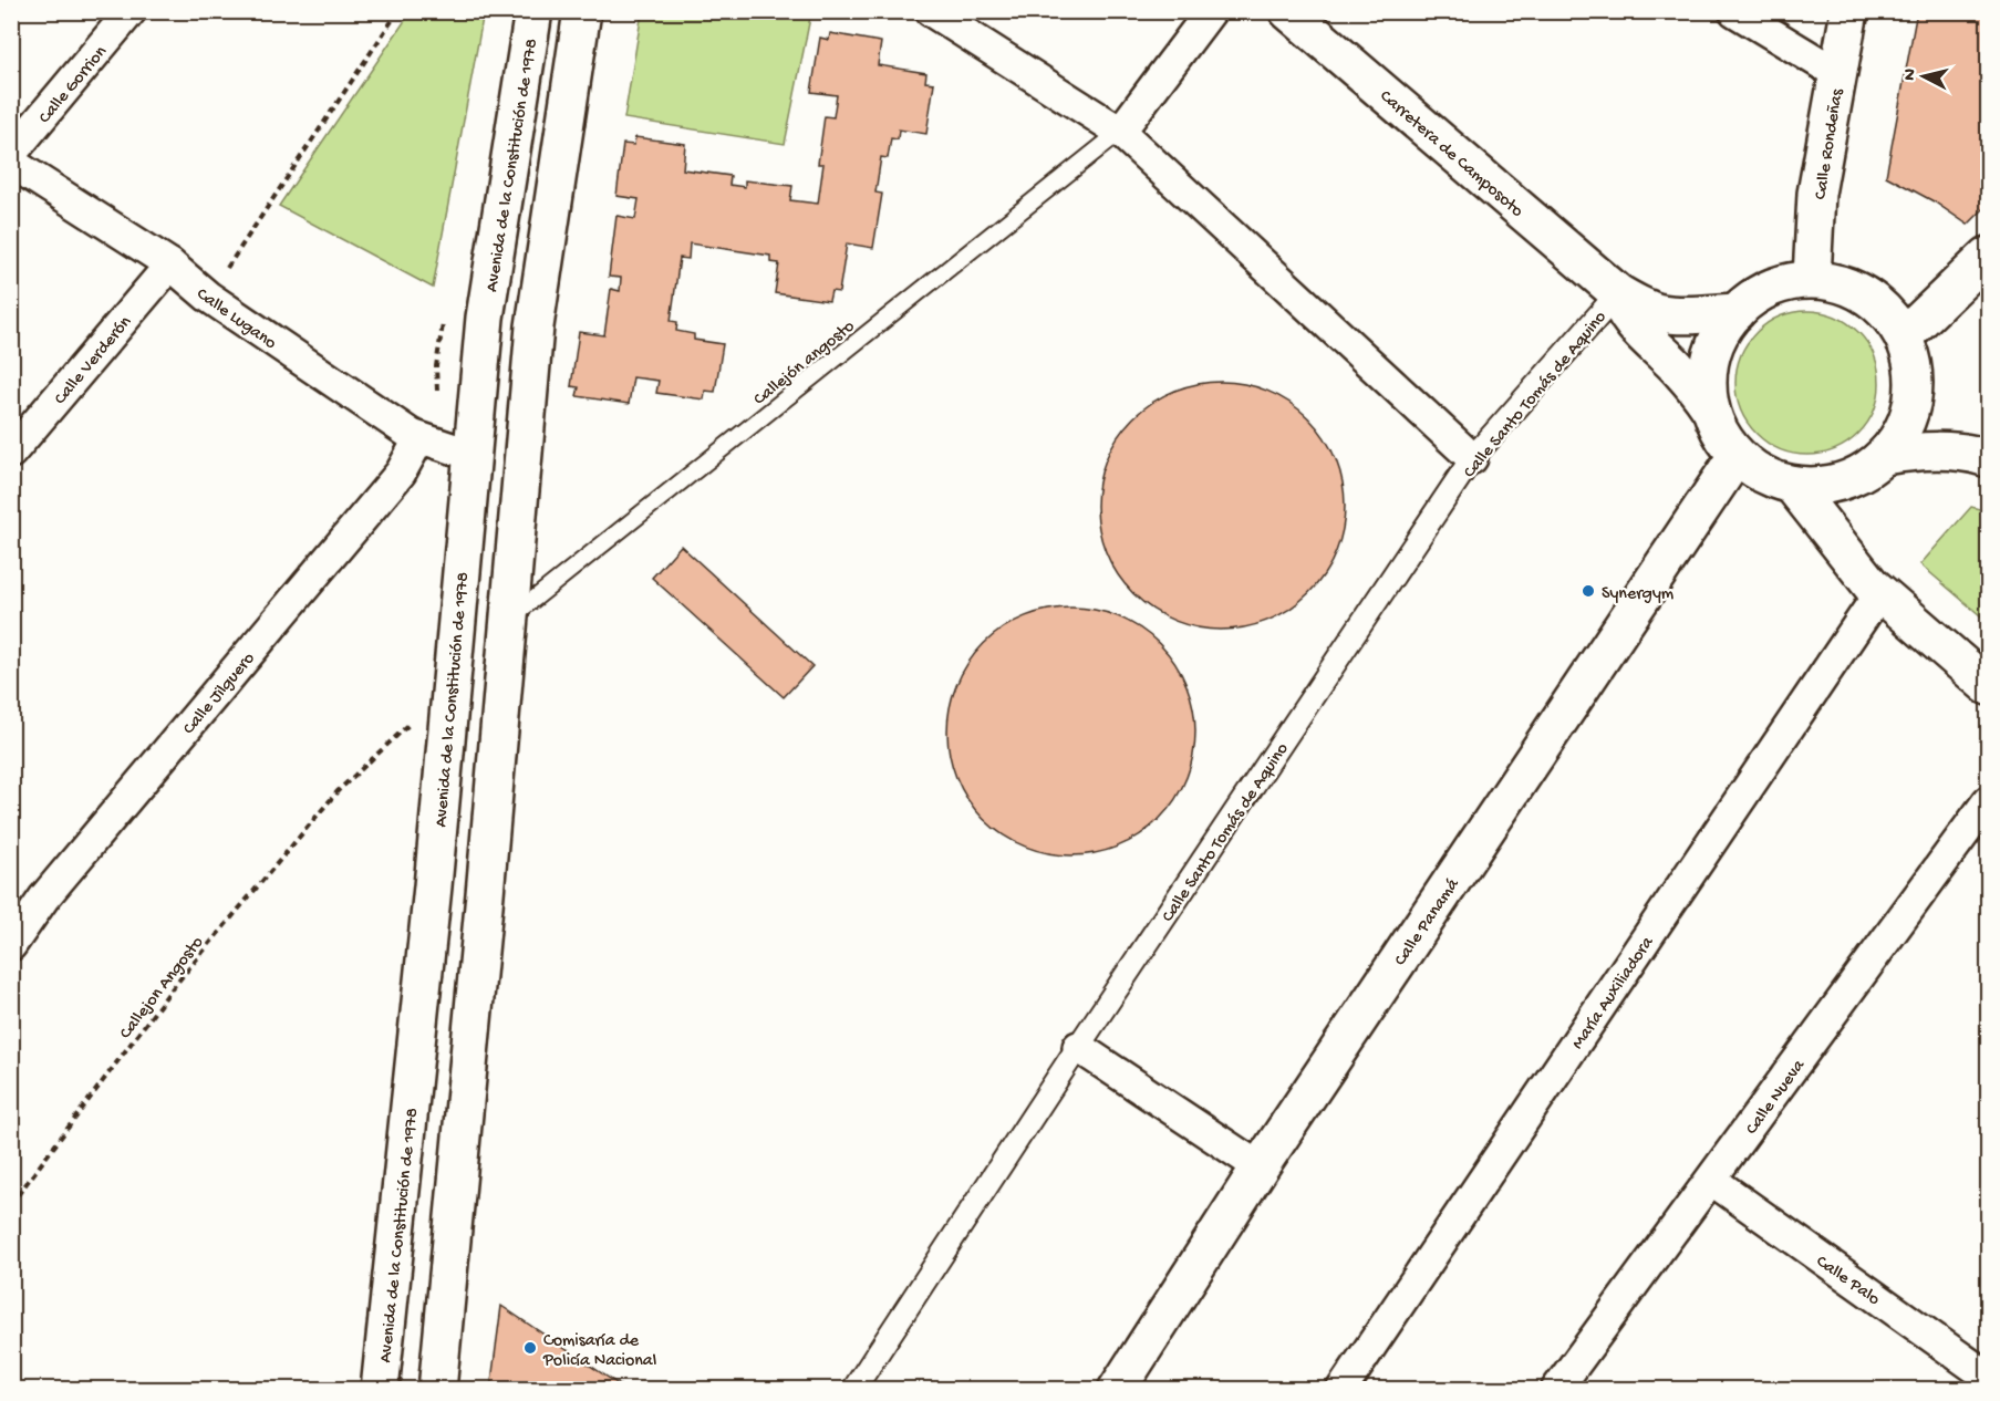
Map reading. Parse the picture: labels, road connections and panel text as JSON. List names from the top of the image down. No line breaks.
{"streets":{"street":["Calle Gorrion","Calle Rondeñas","Carretera de Camposoto","Avenida de la Constitución de 1978","Calle Lugano","Calle Verderón","Calle Santo Tomás de Aquino","Calle Jilguero","Calle Panamá","María Auxiliadora","Calle Nueva","Calle Palo"],"lane":["Callejón angosto"],"path":["Callejon Angosto"]},"crossings":[["Calle Rondeñas","Carretera de Camposoto"],["Calle Rondeñas","Calle Panamá"],["Carretera de Camposoto","Calle Santo Tomás de Aquino"],["Carretera de Camposoto","Calle Panamá"],["Avenida de la Constitución de 1978","Calle Lugano"],["Avenida de la Constitución de 1978","Callejon Angosto"],["Calle Lugano","Calle Verderón"],["Calle Lugano","Calle Jilguero"],["Calle Nueva","Calle Palo"]],"places":["Synergym","Comisaría de Policía Nacional"],"north":"left"}
